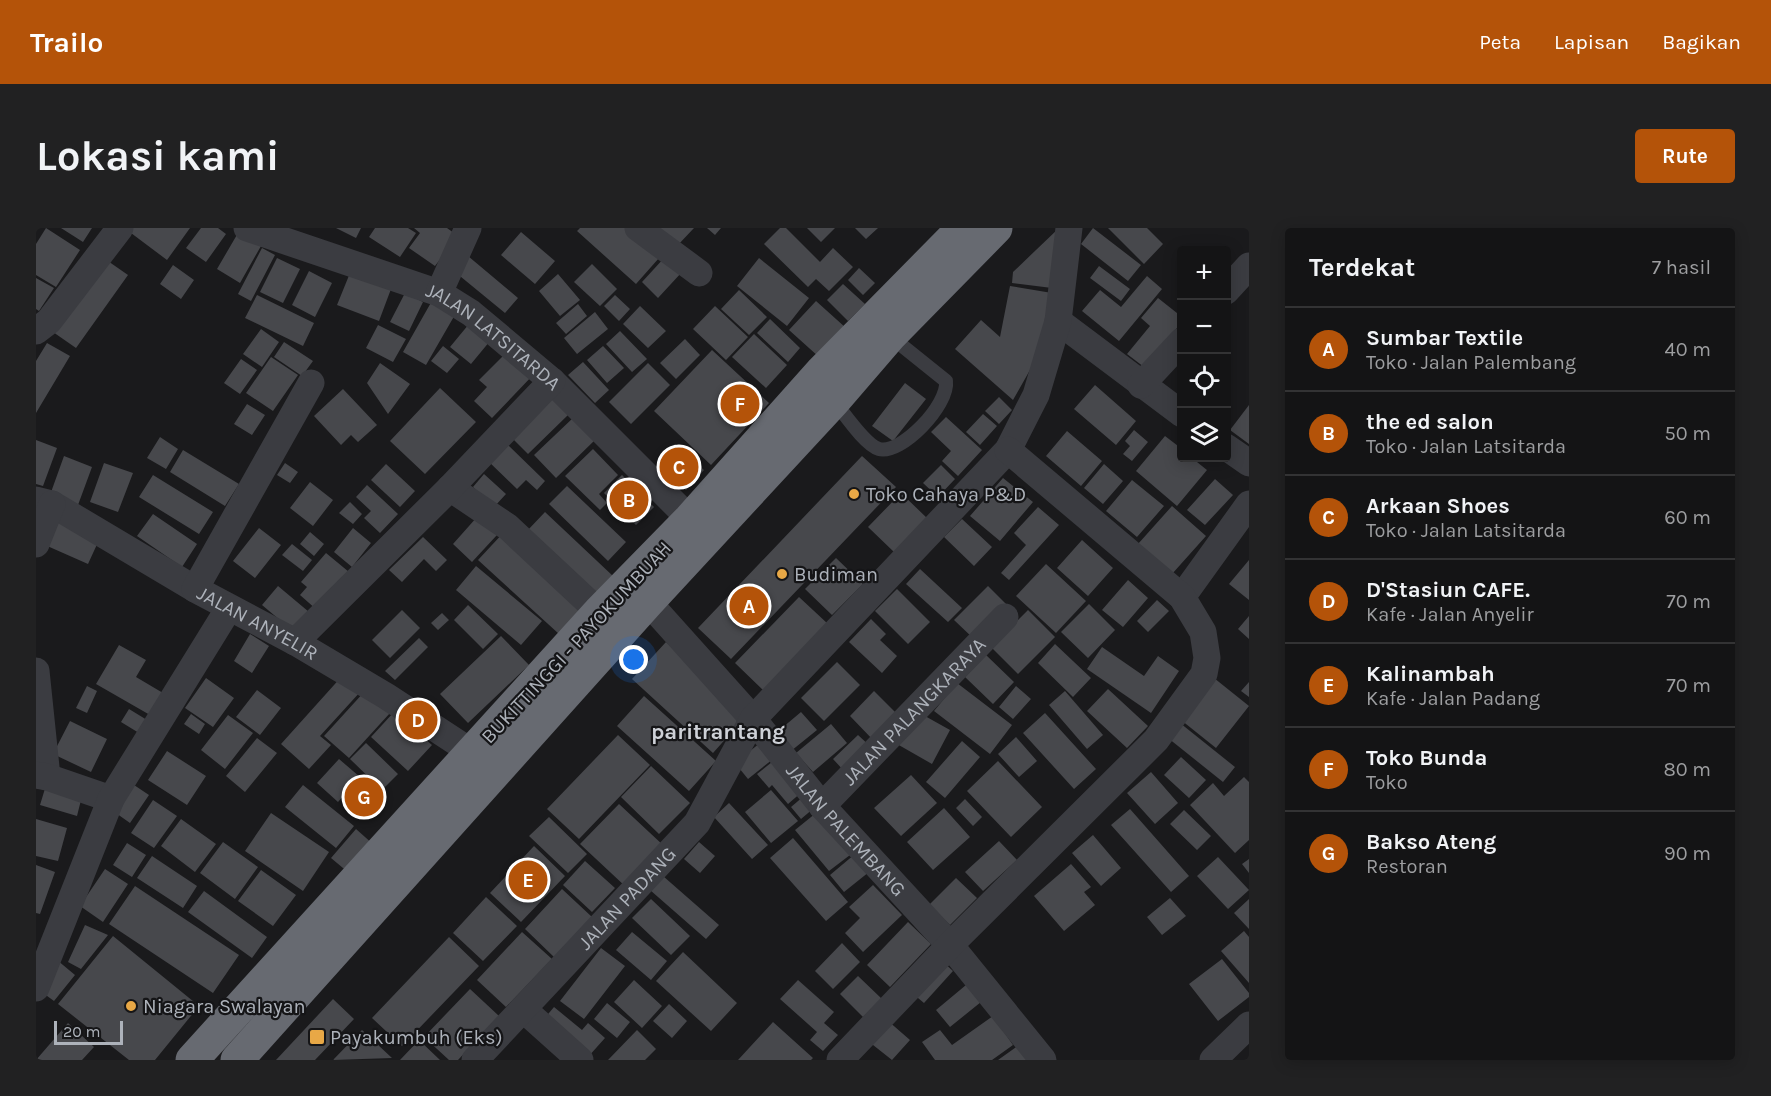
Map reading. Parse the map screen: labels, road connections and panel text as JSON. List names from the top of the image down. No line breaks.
{"streets":{"highway":["BUKITTINGGI - PAYOKUMBUAH"],"street":["JALAN LATSITARDA","JALAN ANYELIR","JALAN PALANGKARAYA","JALAN PALEMBANG","JALAN PADANG"]},"crossings":[["JALAN LATSITARDA","BUKITTINGGI - PAYOKUMBUAH"],["JALAN ANYELIR","BUKITTINGGI - PAYOKUMBUAH"],["BUKITTINGGI - PAYOKUMBUAH","JALAN PALEMBANG"],["JALAN PALANGKARAYA","JALAN PALEMBANG"],["JALAN PALEMBANG","JALAN PADANG"]],"districts":["paritrantang"],"places":{"other":["Toko Cahaya P&D","Budiman","Niagara Swalayan"],"transit":["Payakumbuh (Eks)"]},"scale_bar":"20 m","page":{"header":"Trailo","nav":["Peta","Lapisan","Bagikan"],"buttons":"Rute","title":"Lokasi kami","heading":["Terdekat","7 hasil"],"map_buttons":["+","−"],"list":[{"mark":"A","name":"Sumbar Textile","note":"Toko · Jalan Palembang","value":"40 m"},{"mark":"B","name":"the ed salon","note":"Toko · Jalan Latsitarda","value":"50 m"},{"mark":"C","name":"Arkaan Shoes","note":"Toko · Jalan Latsitarda","value":"60 m"},{"mark":"D","name":"D'Stasiun CAFE.","note":"Kafe · Jalan Anyelir","value":"70 m"},{"mark":"E","name":"Kalinambah","note":"Kafe · Jalan Padang","value":"70 m"},{"mark":"F","name":"Toko Bunda","note":"Toko","value":"80 m"},{"mark":"G","name":"Bakso Ateng","note":"Restoran","value":"90 m"}],"pins":["F","C","B","A","D","G","E"],"scale":"20 m"}}
